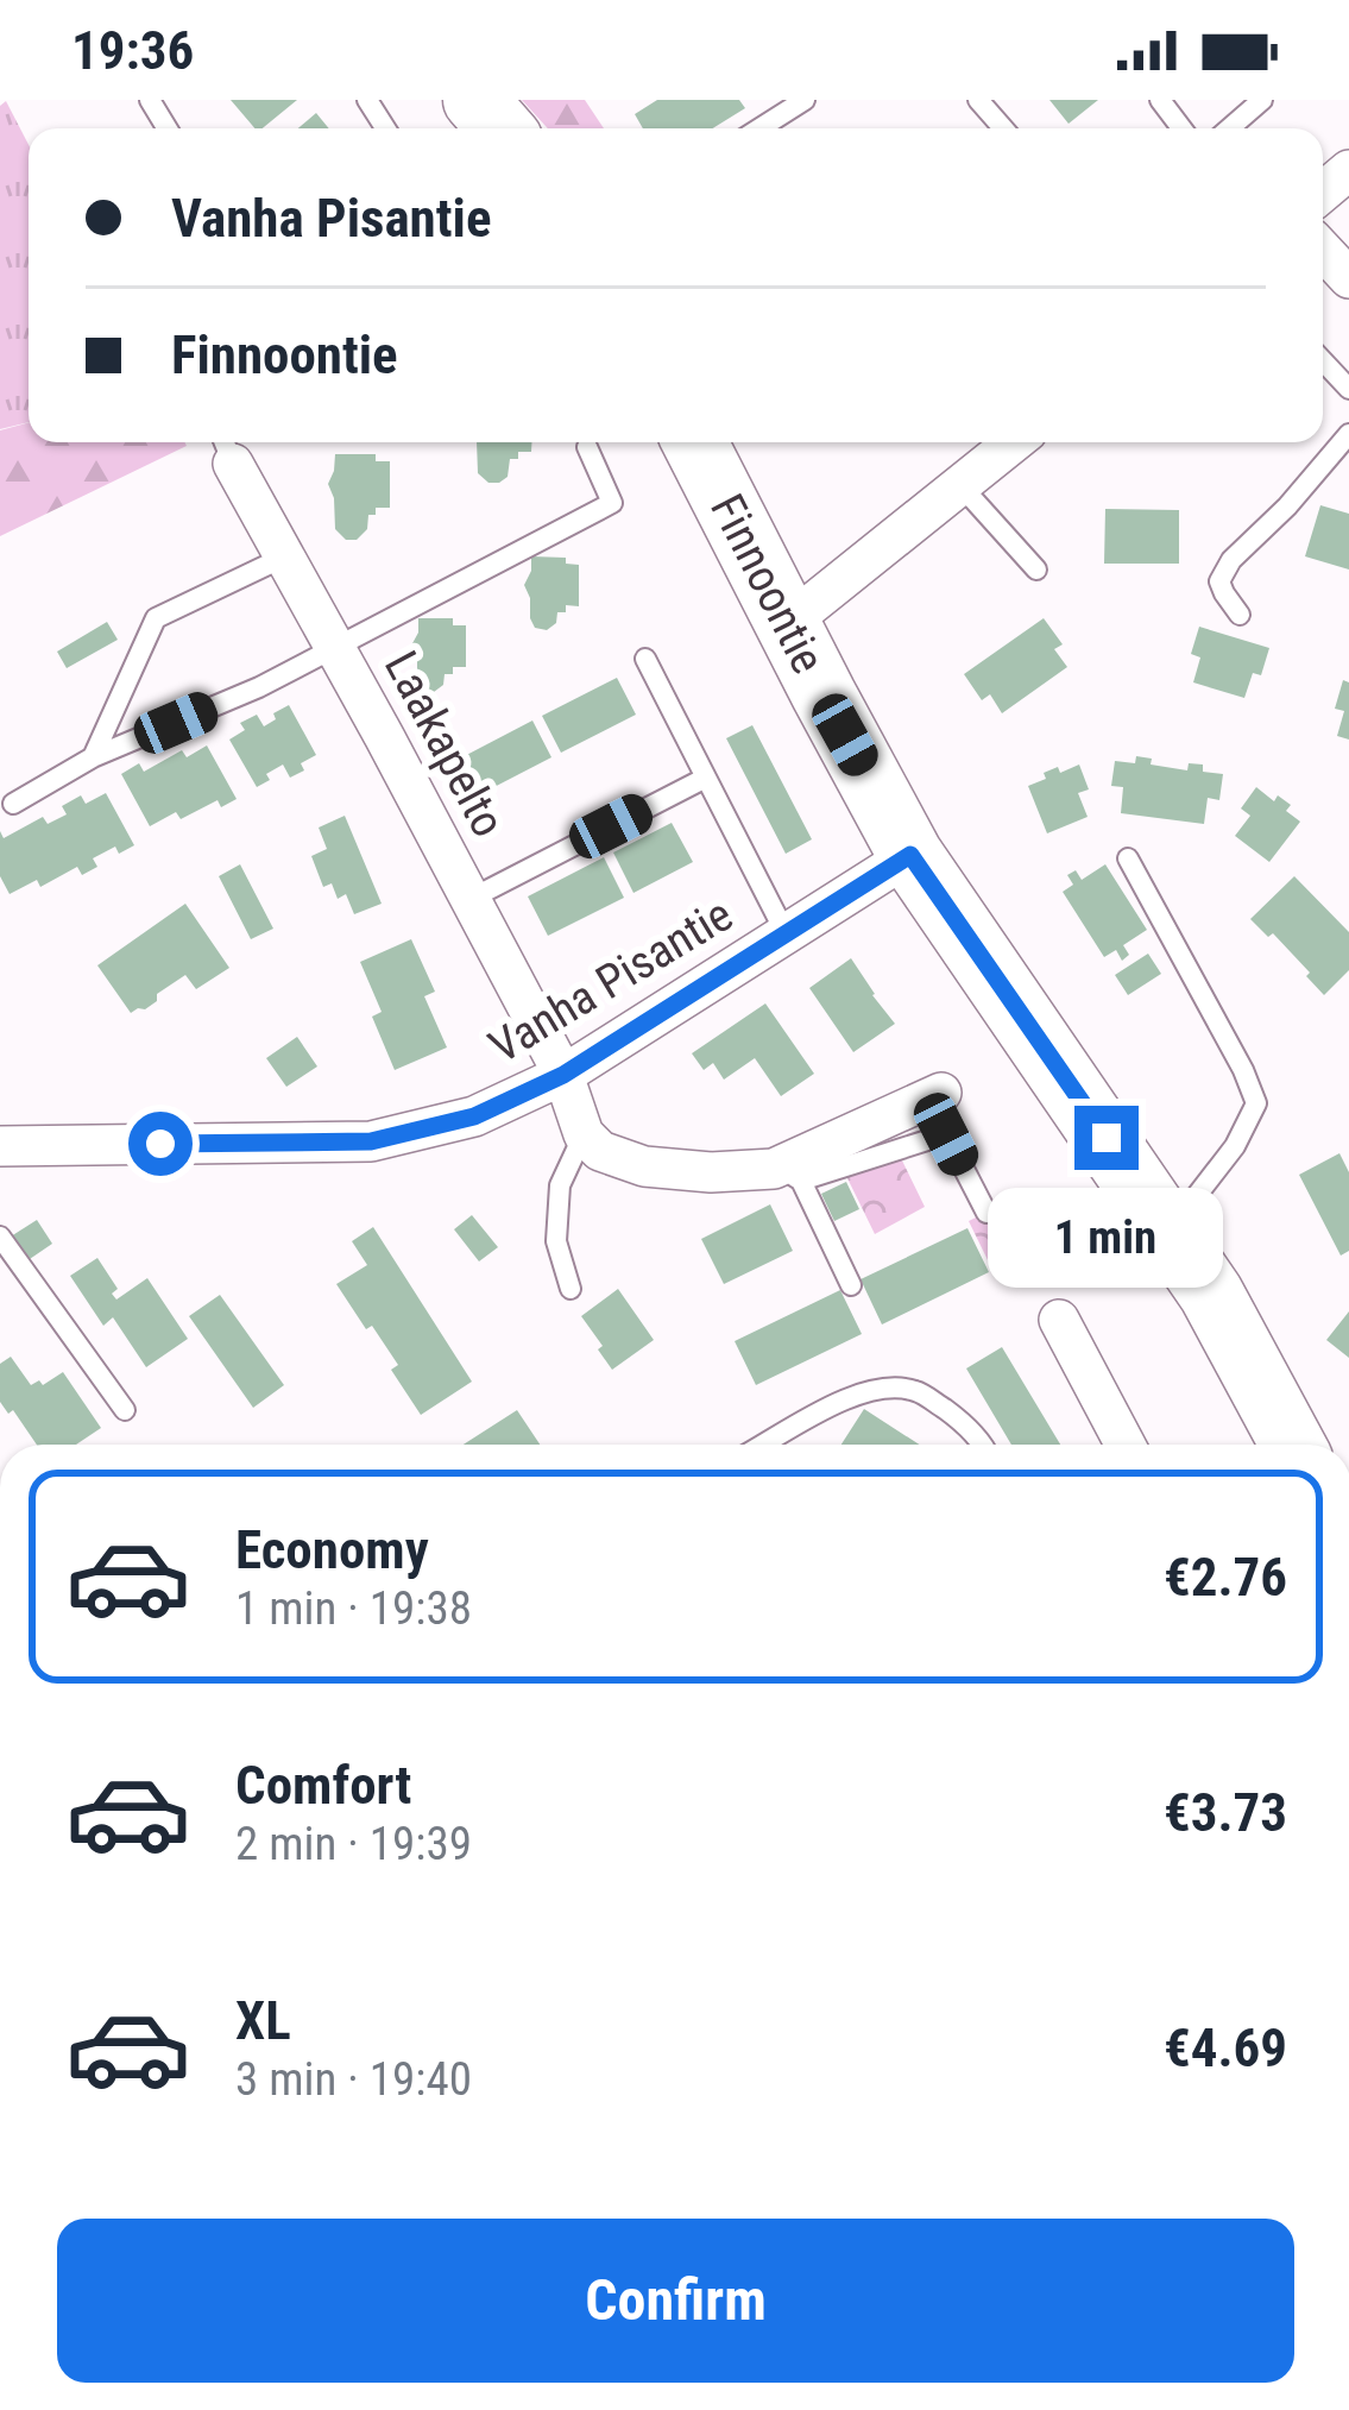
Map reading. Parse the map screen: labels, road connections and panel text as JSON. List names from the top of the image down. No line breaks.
{"streets":{"main road":["Finnoontie"],"street":["Laakapelto","Vanha Pisantie"]},"crossings":[["Finnoontie","Vanha Pisantie"],["Laakapelto","Vanha Pisantie"]],"page":{"status":"19:36","banner":["Vanha Pisantie","Finnoontie"],"bubble":"1 min","list":[{"name":"Economy","note":"1 min · 19:38","value":"€2.76"},{"name":"Comfort","note":"2 min · 19:39","value":"€3.73"},{"name":"XL","note":"3 min · 19:40","value":"€4.69"}],"buttons":"Confirm"}}
